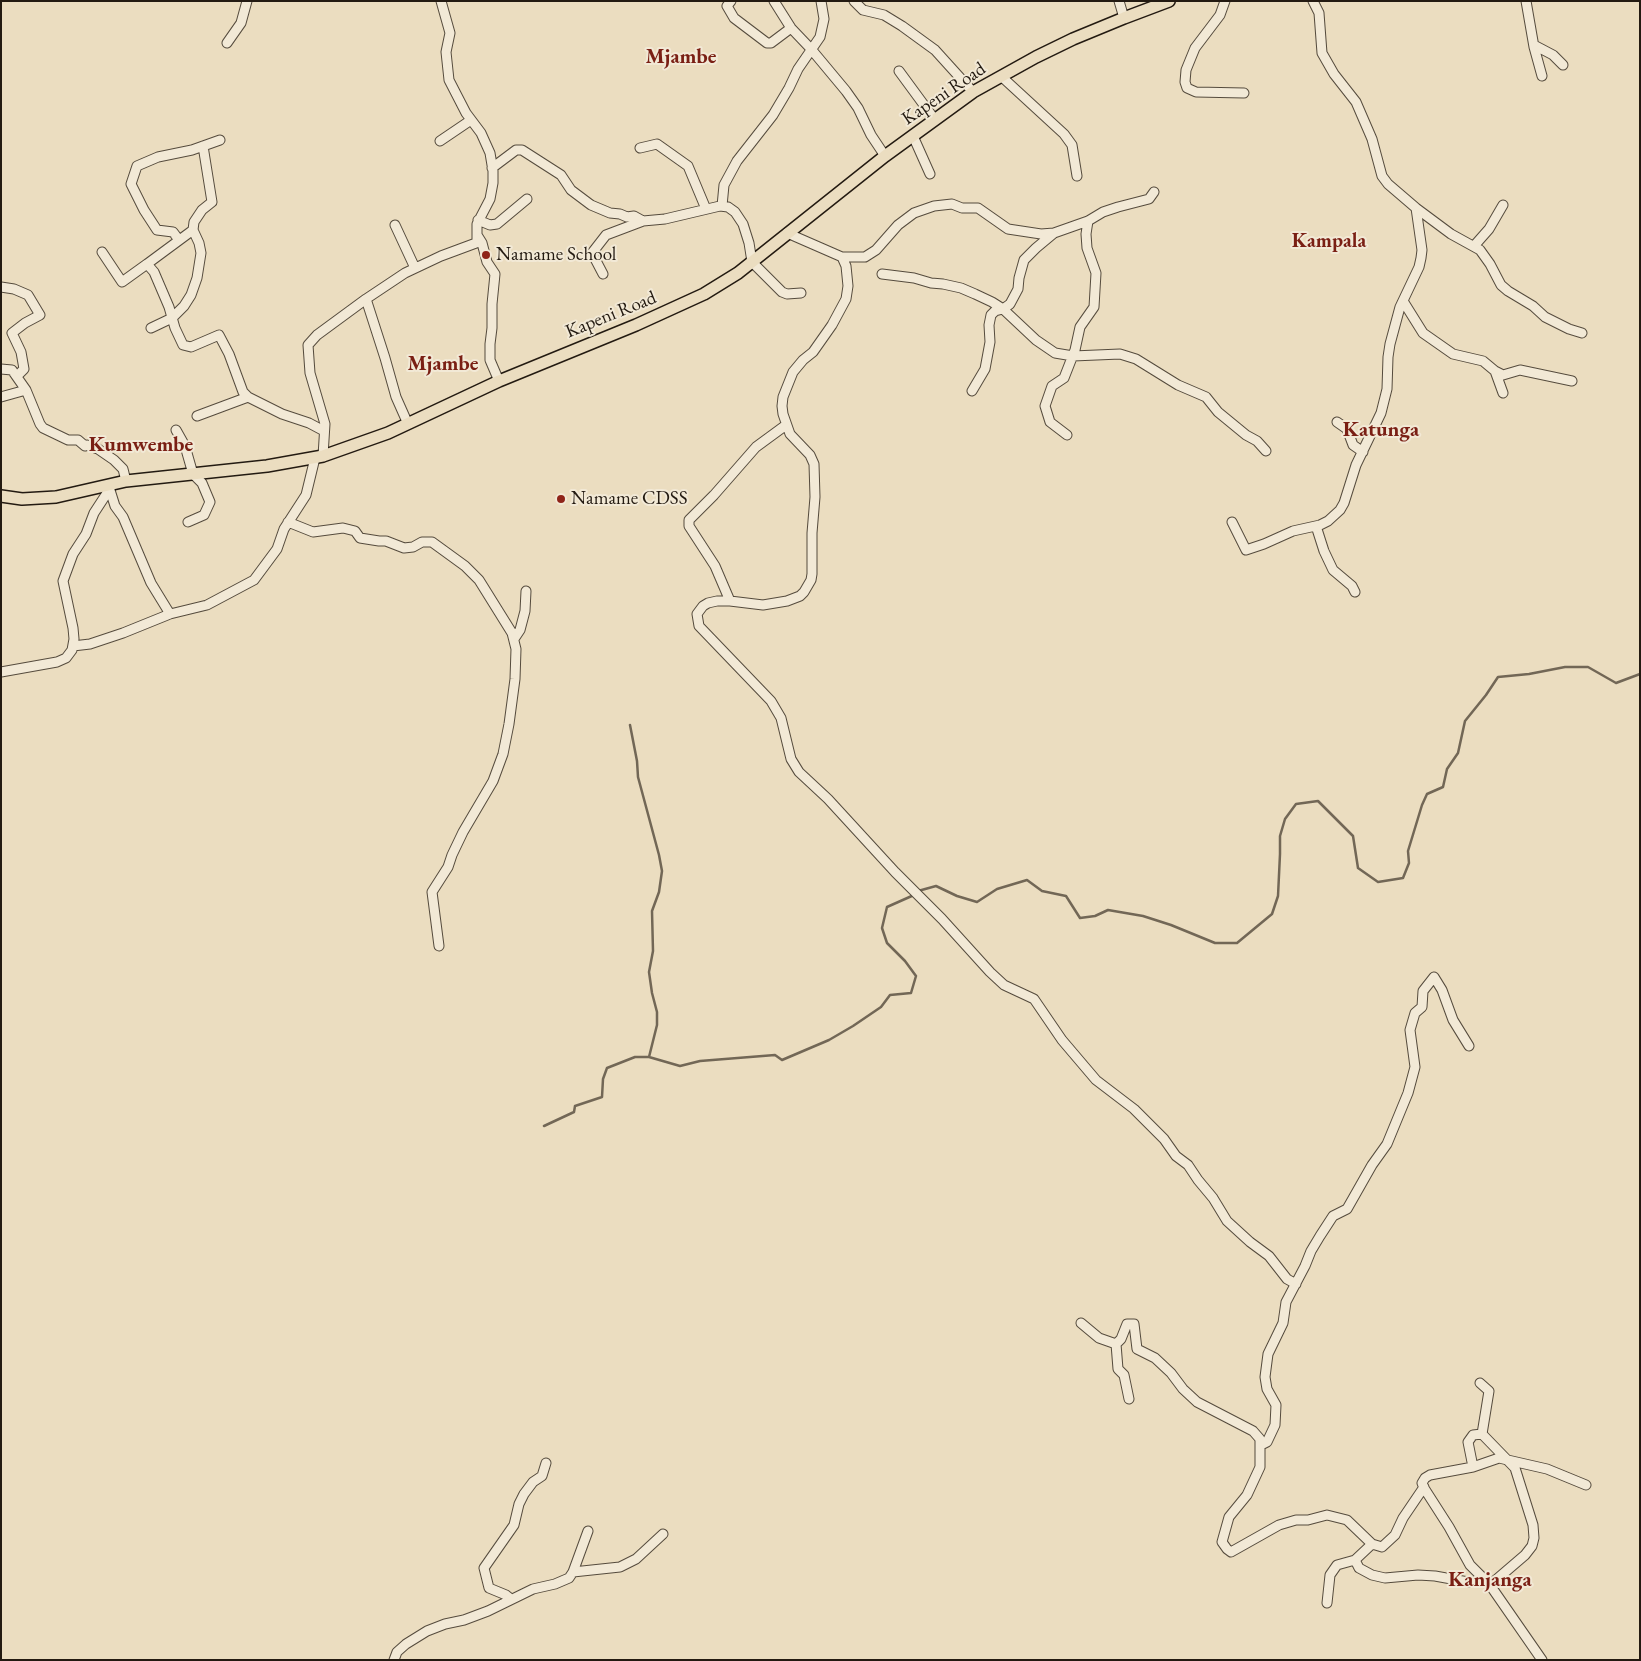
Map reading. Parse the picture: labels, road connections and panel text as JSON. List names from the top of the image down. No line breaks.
{"streets":{"main road":["Kapeni Road"]},"districts":["Mjambe","Kampala","Mjambe","Katunga","Kumwembe","Kanjanga"],"places":["Namame School","Namame CDSS"]}
